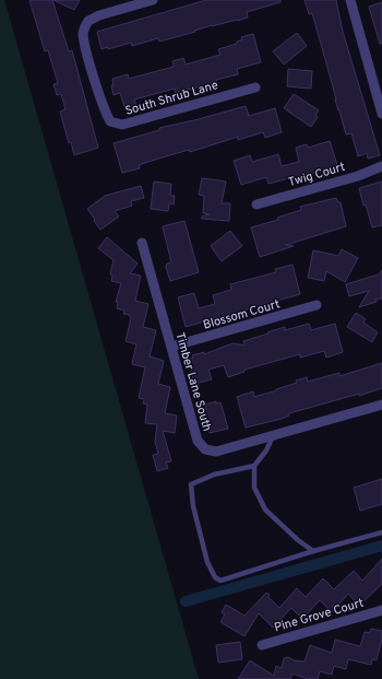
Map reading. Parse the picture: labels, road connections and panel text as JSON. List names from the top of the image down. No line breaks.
{"streets":{"street":["South Shrub Lane","Twig Court","Blossom Court","Timber Lane South","Pine Grove Court"]},"crossings":[["Blossom Court","Timber Lane South"]]}
